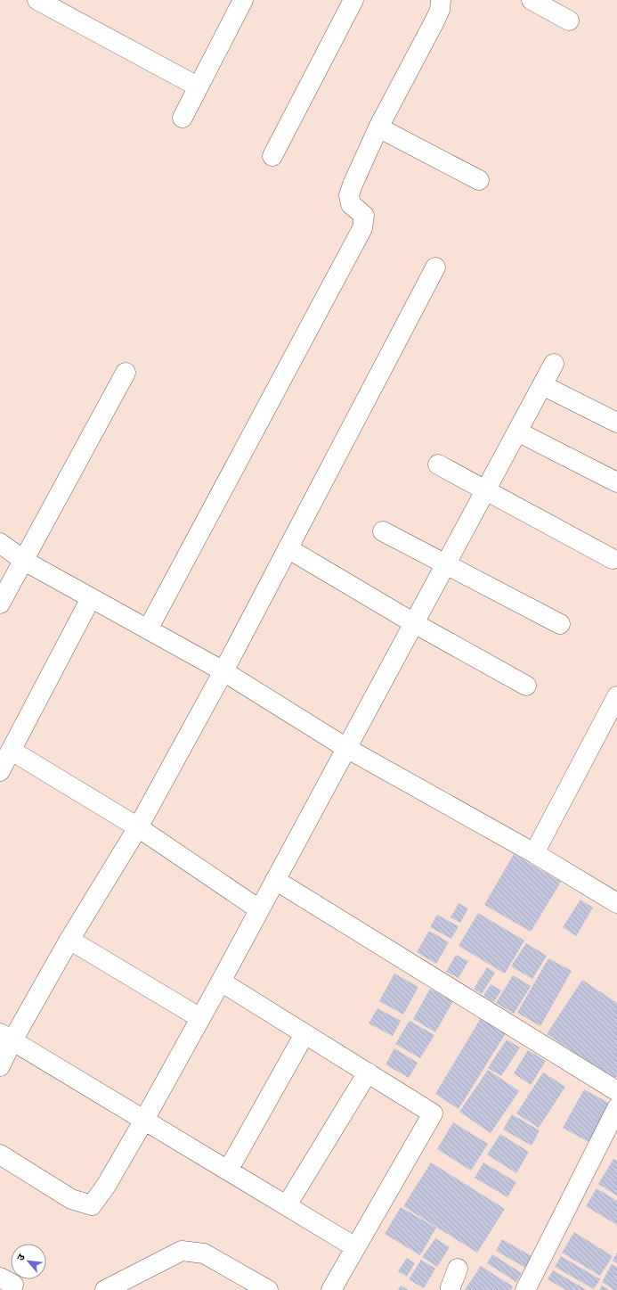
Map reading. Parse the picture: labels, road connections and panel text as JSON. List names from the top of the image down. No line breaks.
{"north":"top left"}
